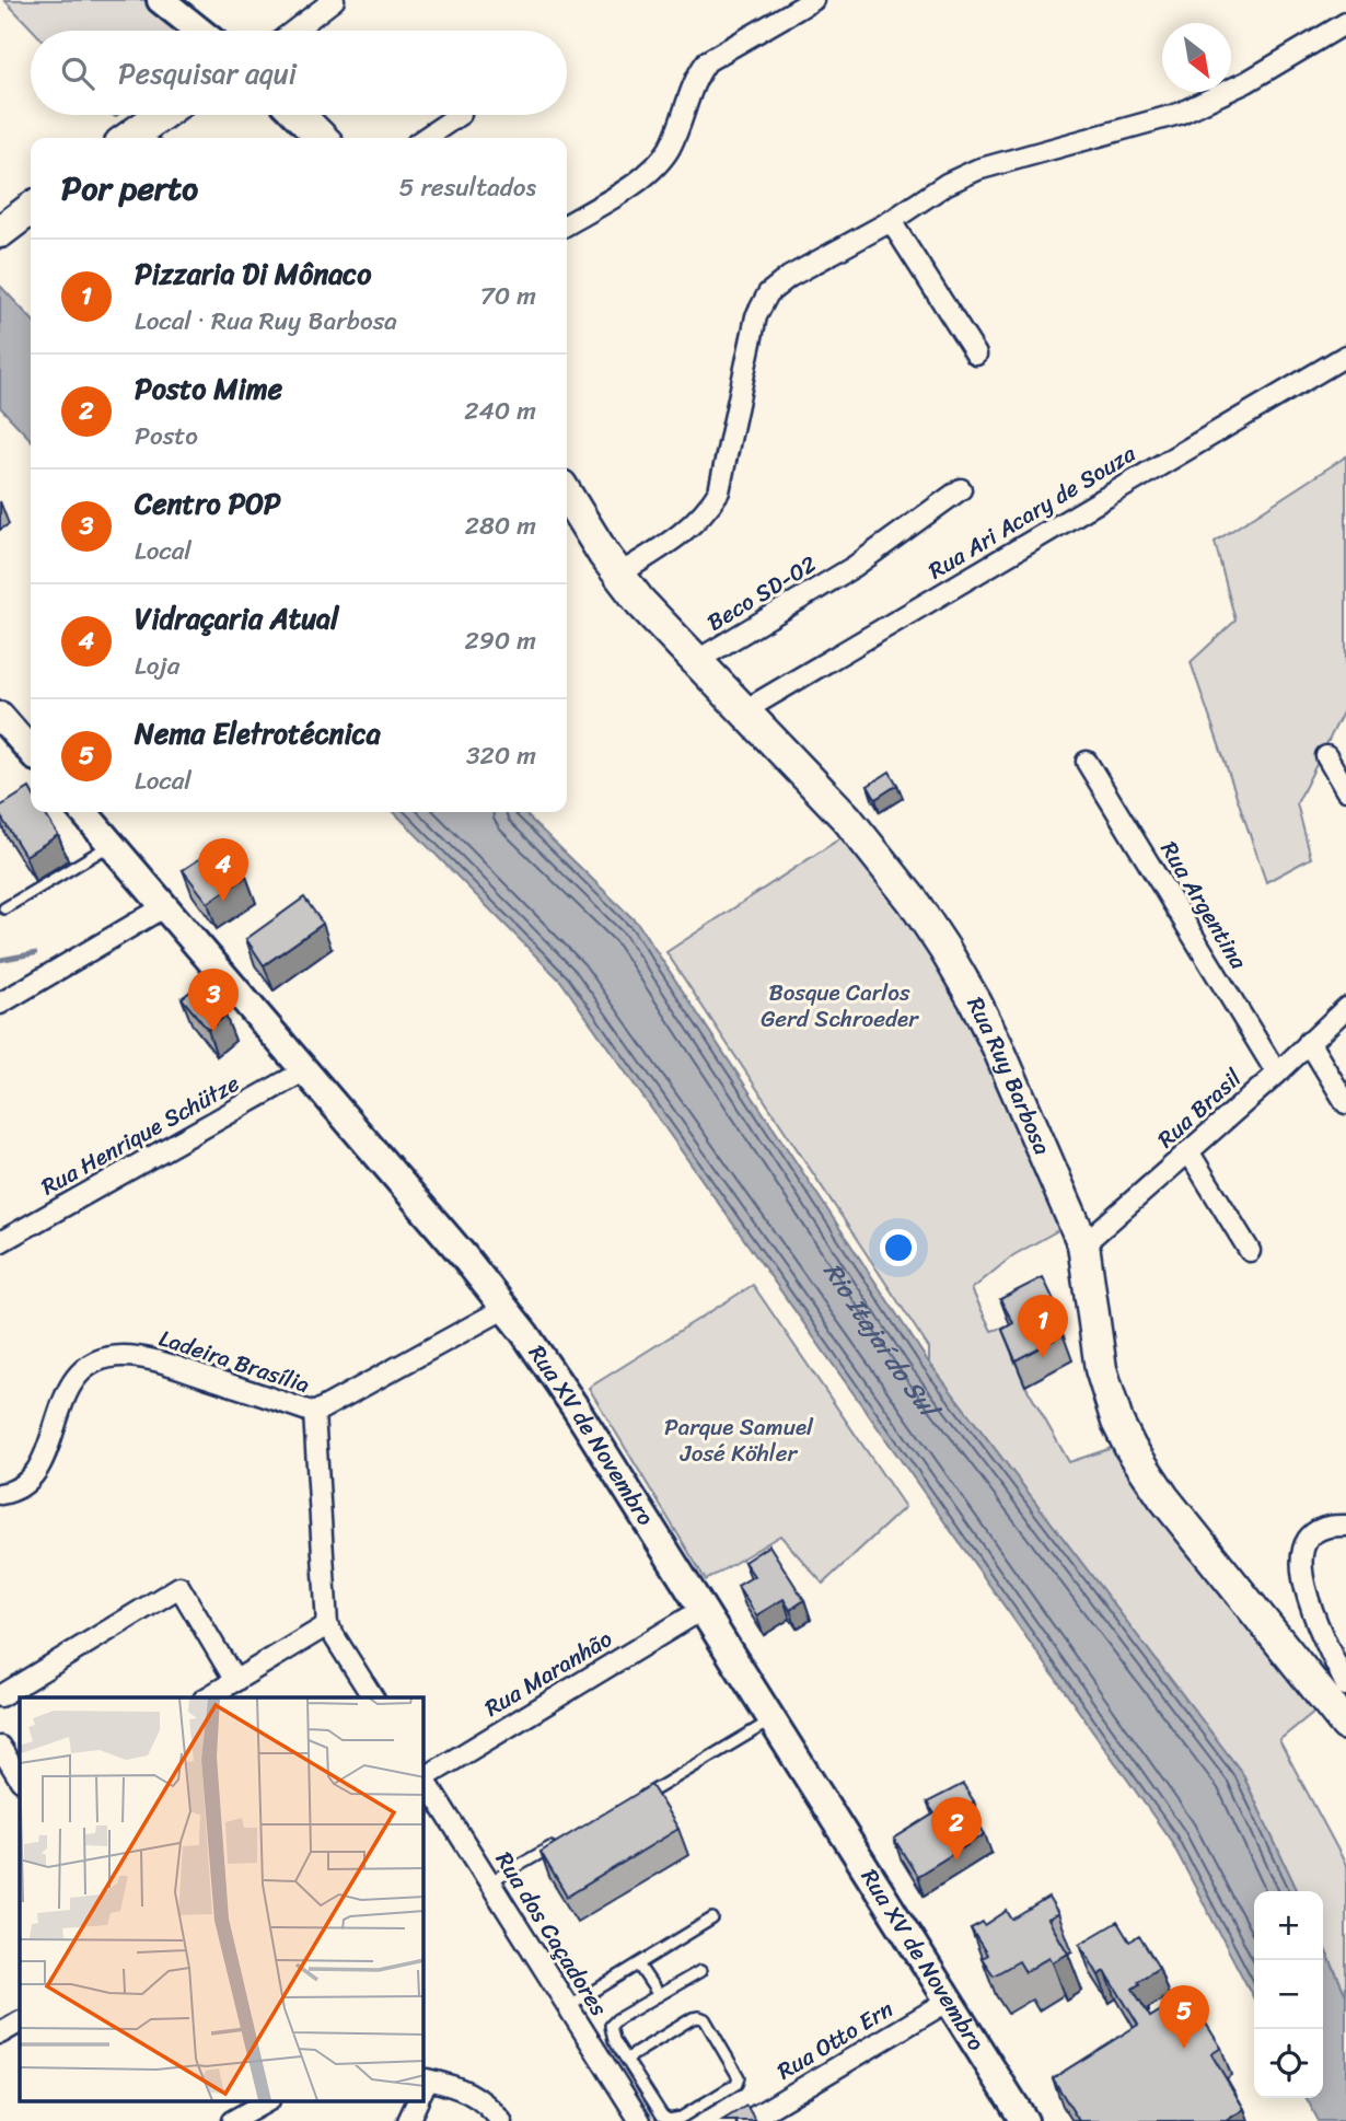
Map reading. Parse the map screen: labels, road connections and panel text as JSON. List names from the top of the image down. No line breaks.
{"streets":{"main road":["Rua Ruy Barbosa","Rua XV de Novembro"],"street":["Rua Ari Acary de Souza","Beco SD-02","Rua Argentina","Rua Brasil","Rua Henrique Schütze","Ladeira Brasília","Rua Maranhão","Rua dos Caçadores","Rua Otto Ern"]},"crossings":[["Rua Ari Acary de Souza","Rua Ruy Barbosa"],["Beco SD-02","Rua Ruy Barbosa"],["Rua Argentina","Rua Brasil"],["Rua Ruy Barbosa","Rua Brasil"],["Rua Henrique Schütze","Rua XV de Novembro"],["Ladeira Brasília","Rua XV de Novembro"],["Rua XV de Novembro","Rua Maranhão"],["Rua XV de Novembro","Rua Otto Ern"]],"water":["Rio Itajaí do Sul"],"parks":["Bosque Carlos Gerd Schroeder","Parque Samuel José Köhler"],"north":"bottom right","page":{"search":"Pesquisar aqui","heading":["Por perto","5 resultados"],"list":[{"mark":"1","name":"Pizzaria Di Mônaco","note":"Local · Rua Ruy Barbosa","value":"70 m"},{"mark":"2","name":"Posto Mime","note":"Posto","value":"240 m"},{"mark":"3","name":"Centro POP","note":"Local","value":"280 m"},{"mark":"4","name":"Vidraçaria Atual","note":"Loja","value":"290 m"},{"mark":"5","name":"Nema Eletrotécnica","note":"Local","value":"320 m"}],"pins":["4","3","1","2","5"],"map_buttons":["+","−"]}}
